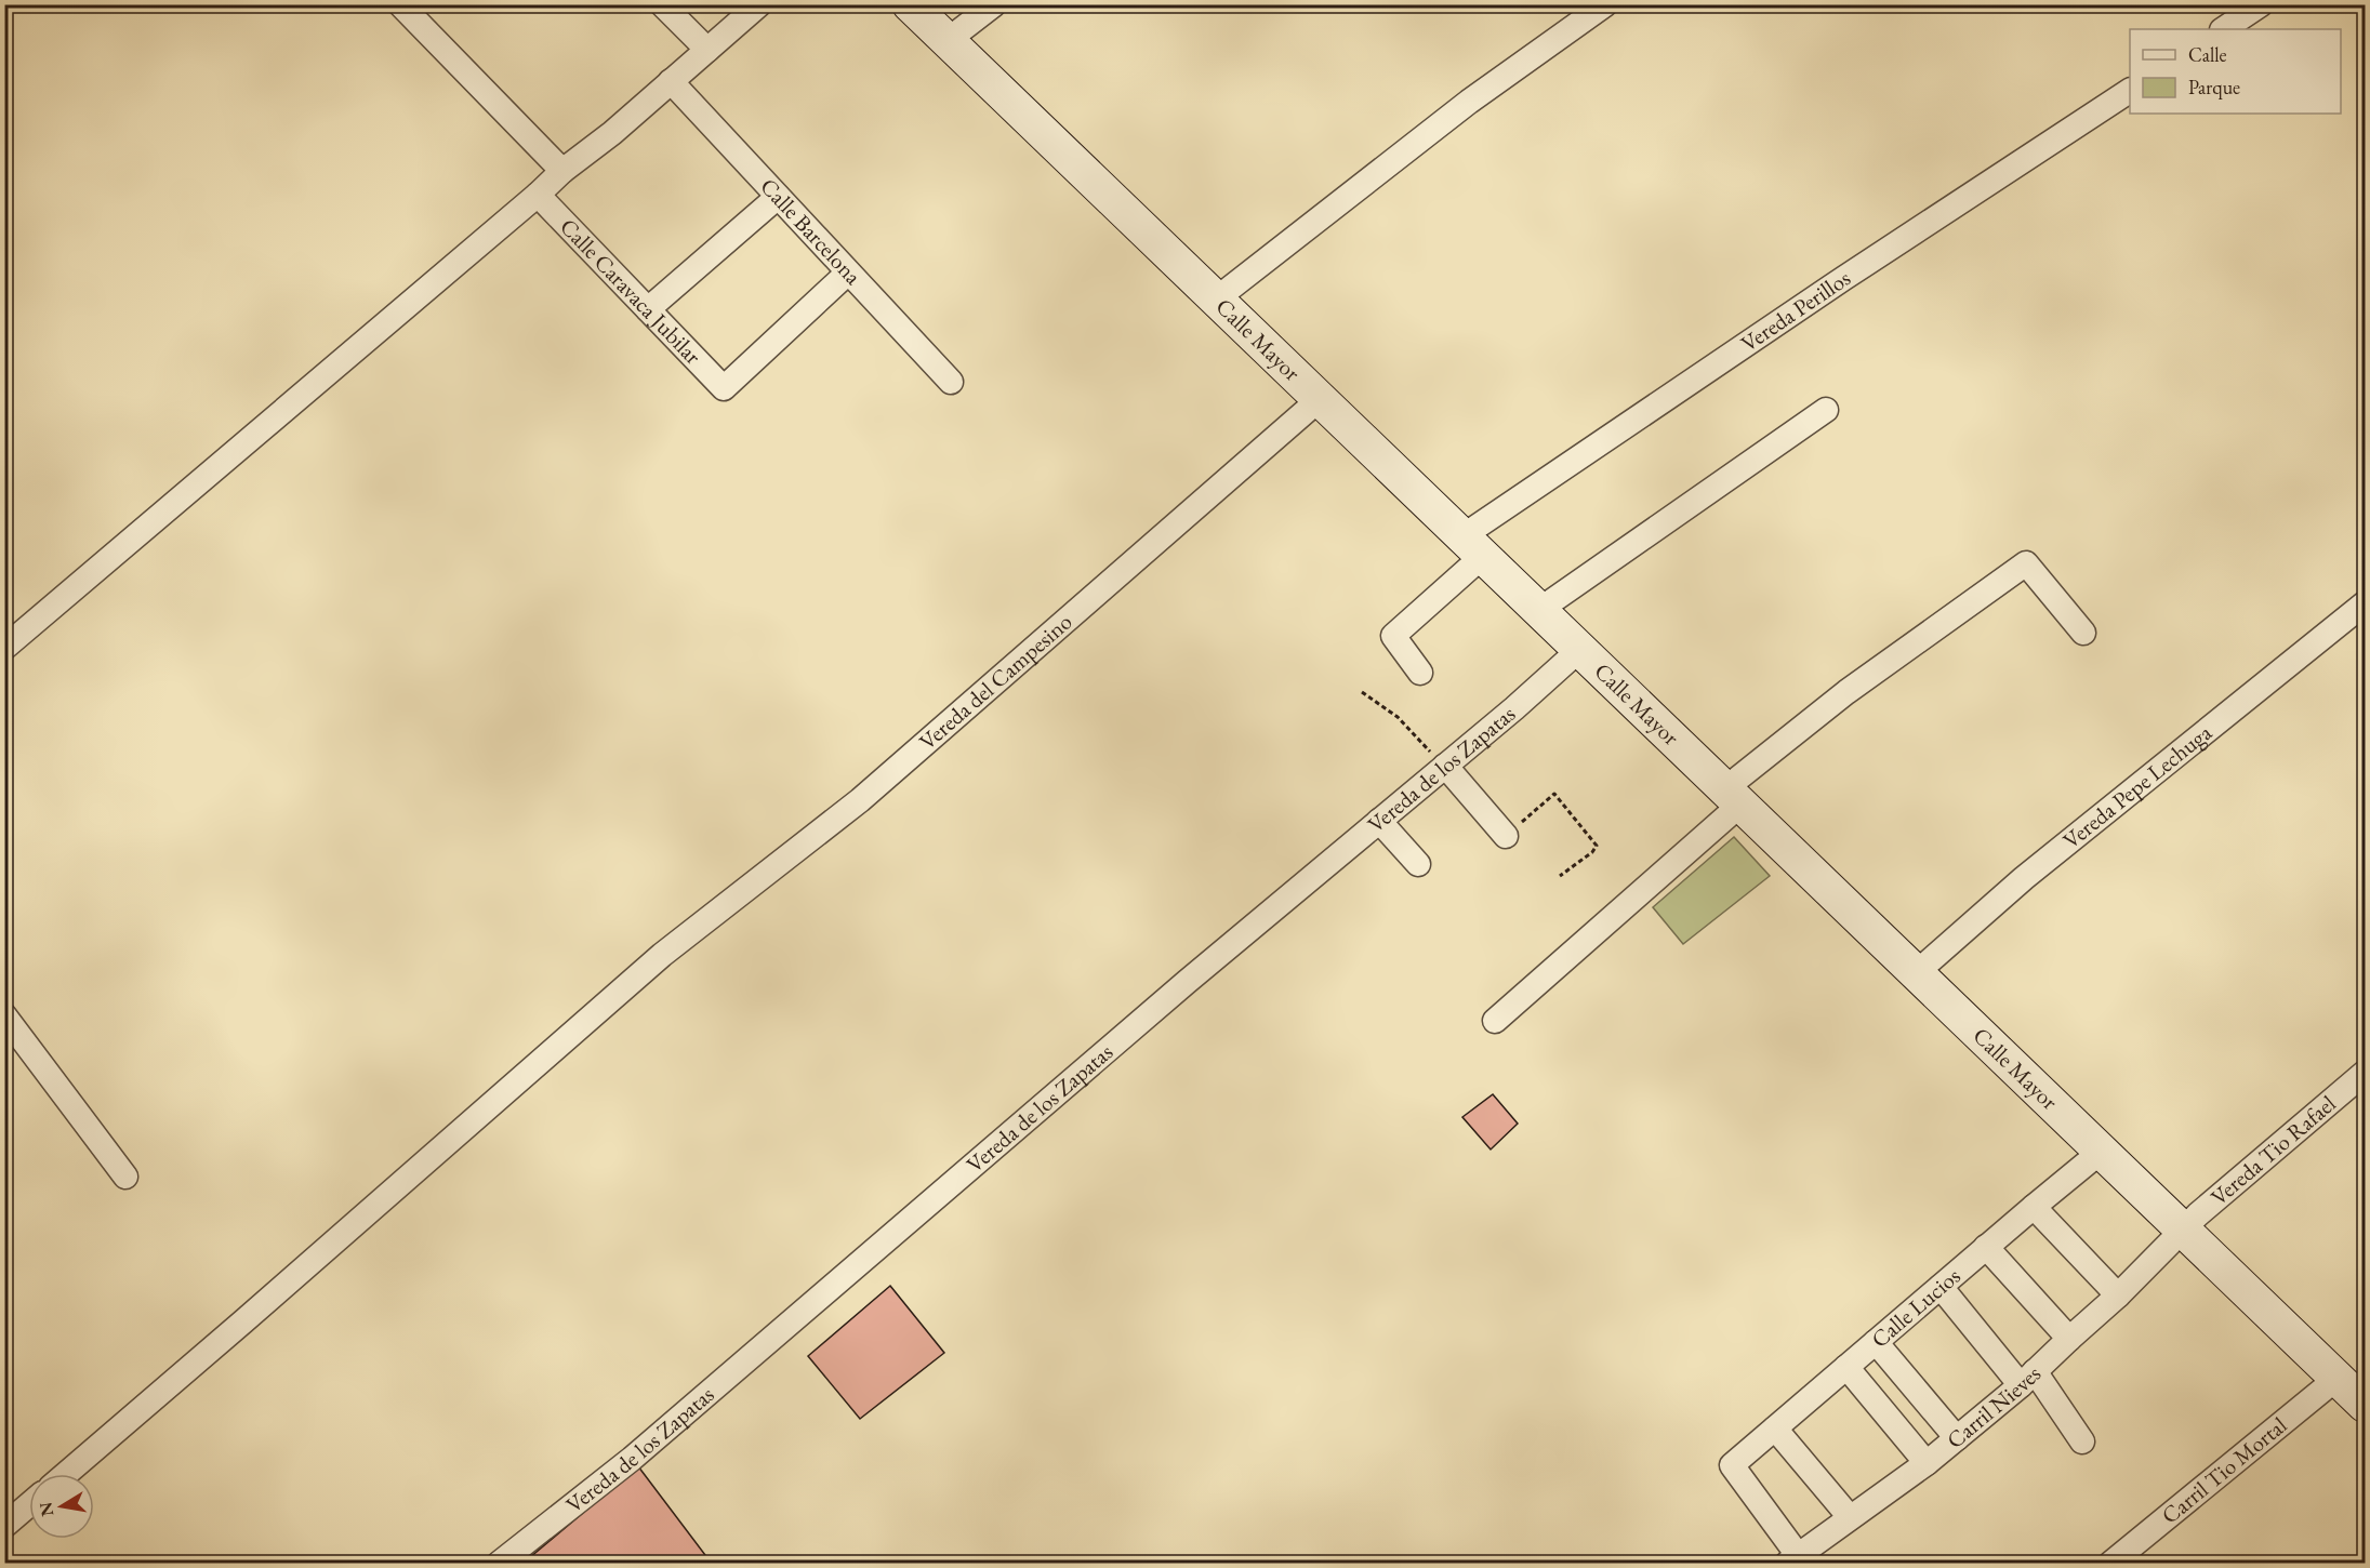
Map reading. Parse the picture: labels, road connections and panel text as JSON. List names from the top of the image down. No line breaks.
{"streets":{"main road":["Calle Mayor"],"street":["Calle Barcelona","Calle Caravaca Jubilar","Vereda Perillos","Vereda del Campesino","Vereda de los Zapatas","Vereda Pepe Lechuga","Vereda Tio Rafael","Calle Lucios","Carril Nieves","Carril Tio Mortal"]},"crossings":[["Calle Barcelona","Calle Caravaca Jubilar"],["Vereda Perillos","Calle Mayor"],["Calle Mayor","Vereda del Campesino"],["Calle Mayor","Vereda de los Zapatas"],["Calle Mayor","Vereda Pepe Lechuga"],["Calle Mayor","Vereda Tio Rafael"],["Calle Mayor","Calle Lucios"],["Calle Mayor","Carril Nieves"],["Calle Mayor","Carril Tio Mortal"],["Vereda Tio Rafael","Carril Nieves"],["Calle Lucios","Carril Nieves"]],"legend":["Calle","Parque"],"north":"left"}
